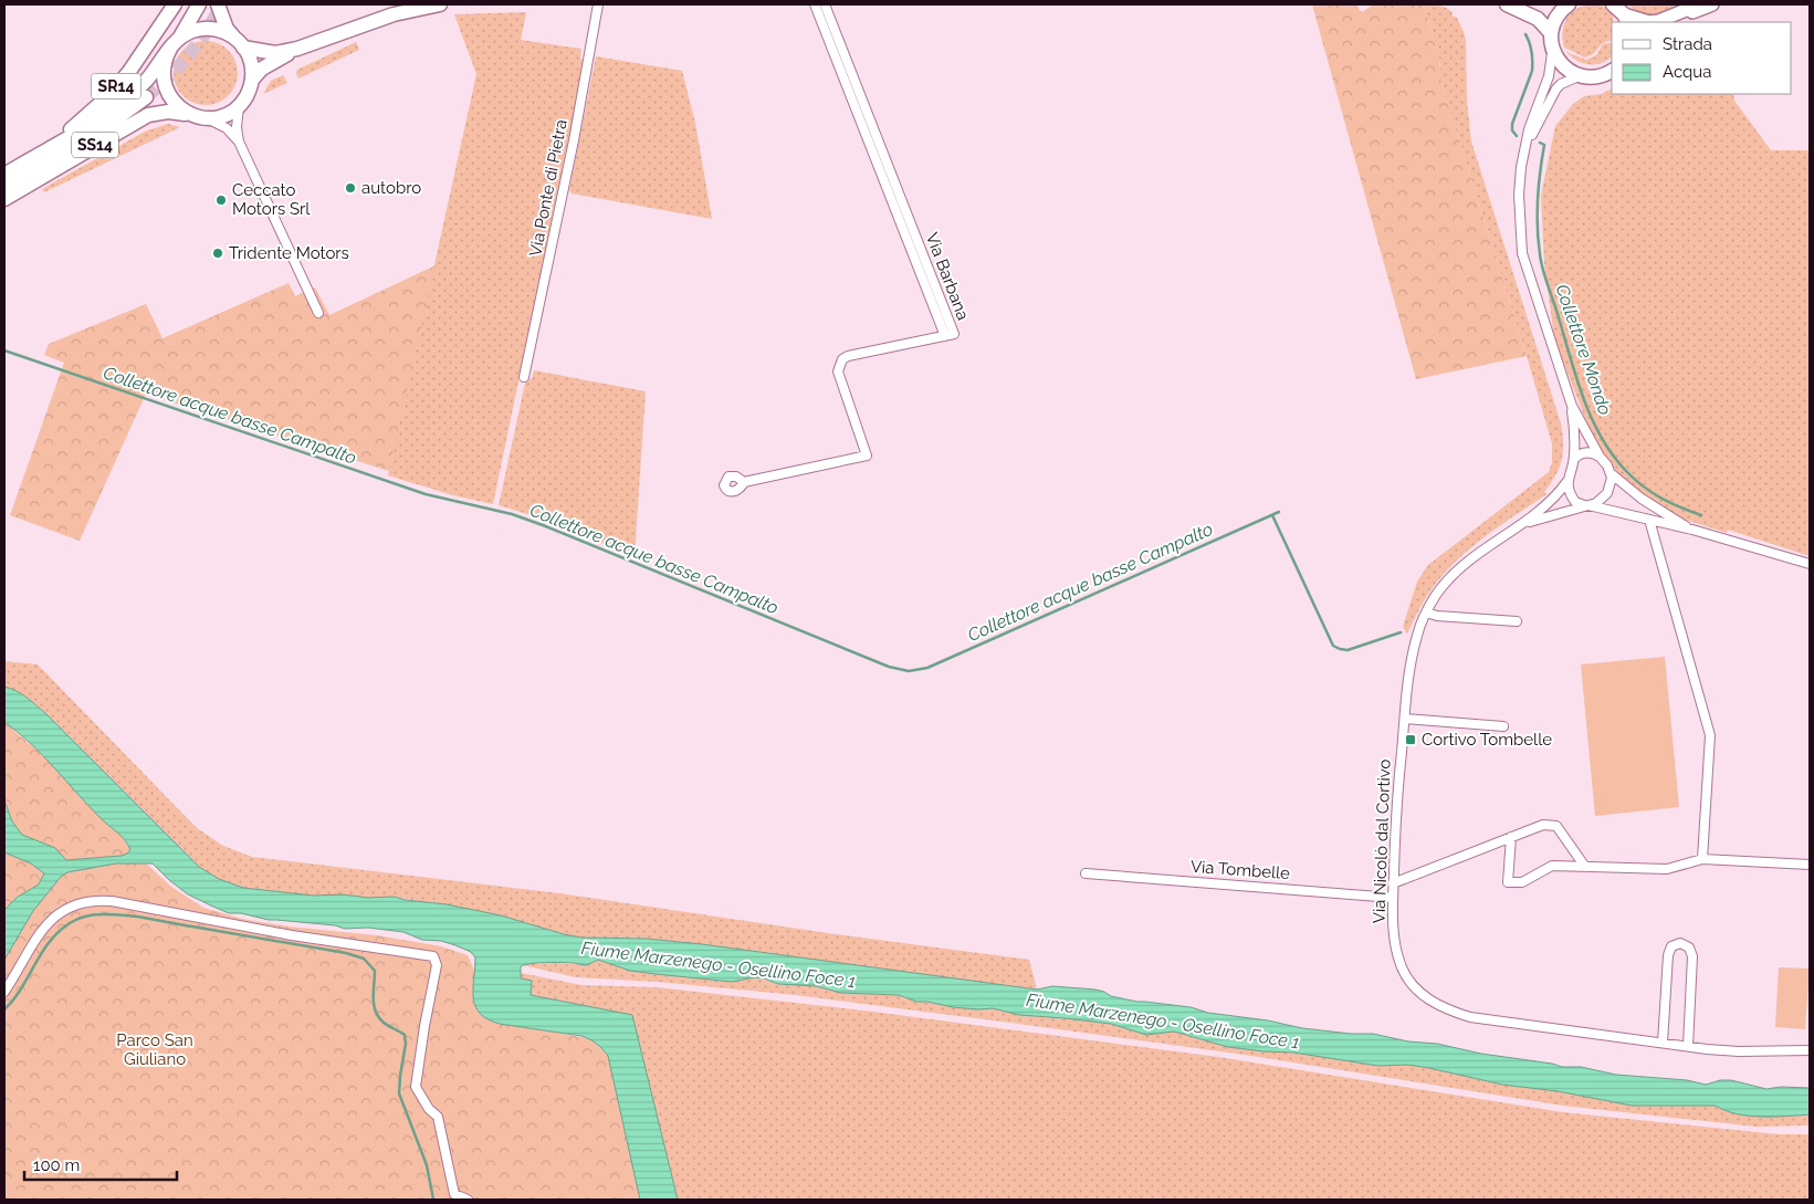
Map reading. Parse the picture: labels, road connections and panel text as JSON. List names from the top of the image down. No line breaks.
{"streets":{"main road":["SR14","SS14"],"street":["Via Ponte di Pietra","Via Barbana","Via Nicolò dal Cortivo","Via Tombelle"]},"crossings":[["SR14","SS14"],["Via Nicolò dal Cortivo","Via Tombelle"]],"water":["Collettore Mondo","Collettore acque basse Campalto","Fiume Marzenego - Osellino Foce 1"],"parks":["Parco San Giuliano"],"places":{"other":["autobro","Ceccato Motors Srl","Tridente Motors"],"transit":["Cortivo Tombelle"]},"legend":["Strada","Acqua"],"scale_bar":"100 m"}
